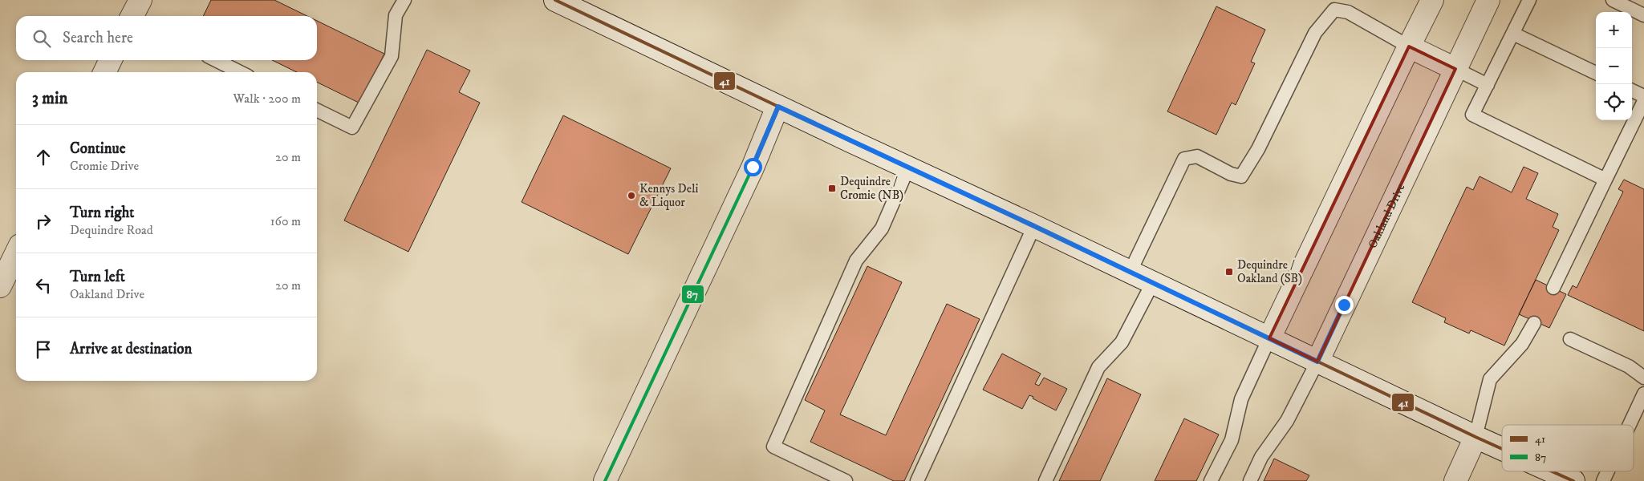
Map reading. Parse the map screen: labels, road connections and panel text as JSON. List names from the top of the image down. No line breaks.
{"streets":{"street":["Oakland Drive"]},"places":{"transit":["Dequindre / Cromie (NB)","Dequindre / Oakland (SB)"],"other":["Kennys Deli & Liquor"]},"lines":["transit line 41","transit line 87"],"legend":["41","87"],"page":{"map_buttons":["+","−"],"search":"Search here","heading":["3 min","Walk · 200 m"],"list":[["Continue","Cromie Drive","20 m"],["Turn right","Dequindre Road","160 m"],["Turn left","Oakland Drive","20 m"],"Arrive at destination"]}}
